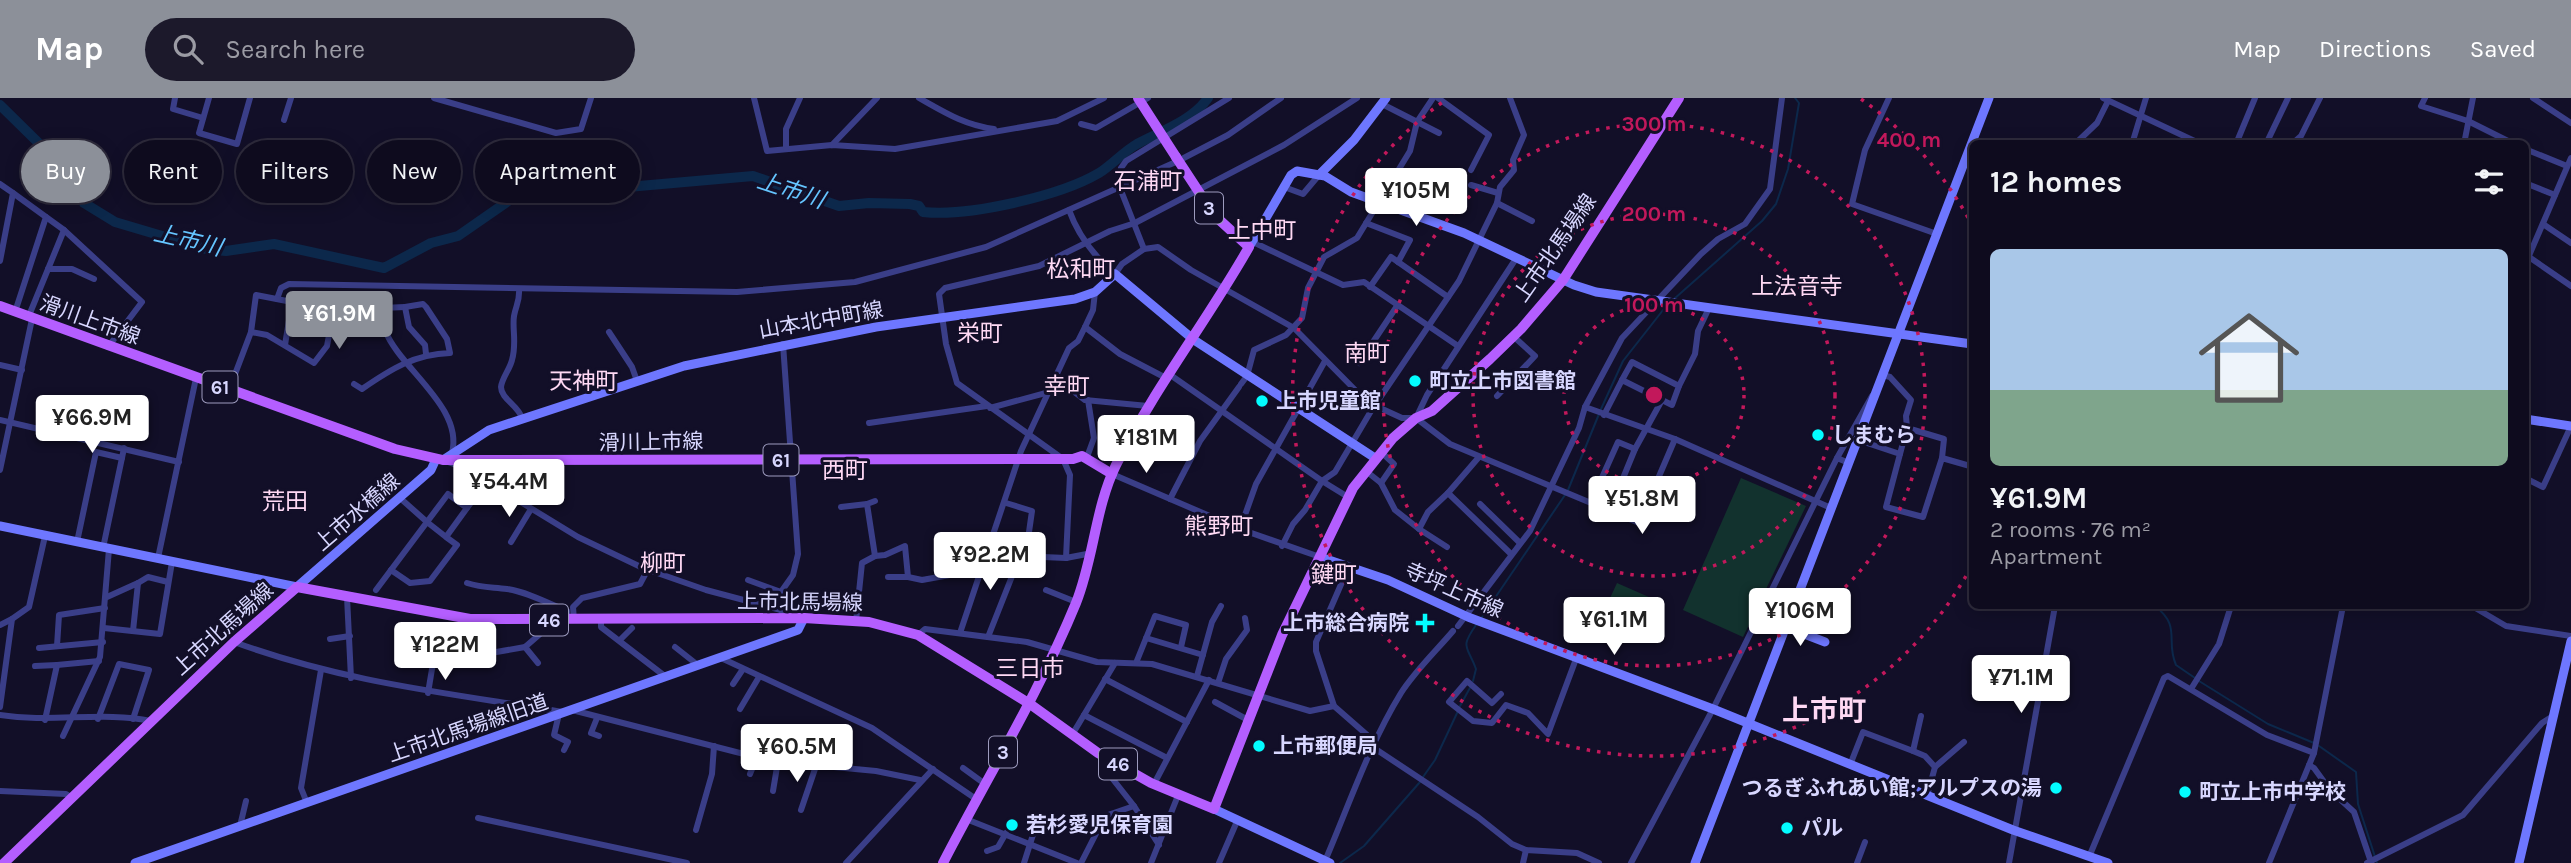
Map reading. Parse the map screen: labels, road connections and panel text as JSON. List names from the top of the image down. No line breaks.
{"streets":{"main road":["3","上市北馬場線","滑川上市線","61","46"],"street":["山本北中町線","上市水橋線","寺坪上市線","上市北馬場線旧道"]},"crossings":[["3","上市北馬場線"],["上市北馬場線","上市水橋線"],["上市北馬場線","寺坪上市線"],["上市北馬場線","上市北馬場線旧道"],["滑川上市線","山本北中町線"],["滑川上市線","上市水橋線"],["山本北中町線","上市水橋線"]],"districts":["石浦町","上中町","松和町","上法音寺","栄町","南町","天神町","幸町","西町","荒田","熊野町","柳町","鍵町","三日市","上市町"],"water":["上市川"],"places":{"other":["町立上市図書館","上市児童館","しまむら","上市郵便局","つるぎふれあい館;アルプスの湯","町立上市中学校","若杉愛児保育園","パル"],"health":["上市総合病院"]},"page":{"header":"Map","search":"Search here","nav":["Map","Directions","Saved"],"chip":["Buy","Rent","Filters","New","Apartment"],"heading":"12 homes","price":["¥105M","¥61.9M","¥66.9M","¥181M","¥54.4M","¥51.8M","¥92.2M","¥106M","¥61.1M","¥122M","¥71.1M","¥60.5M"],"list":[{"name":"¥61.9M","note":"2 rooms · 76 m² · Apartment"}]},"rings":["300 m","400 m","200 m","100 m"]}
